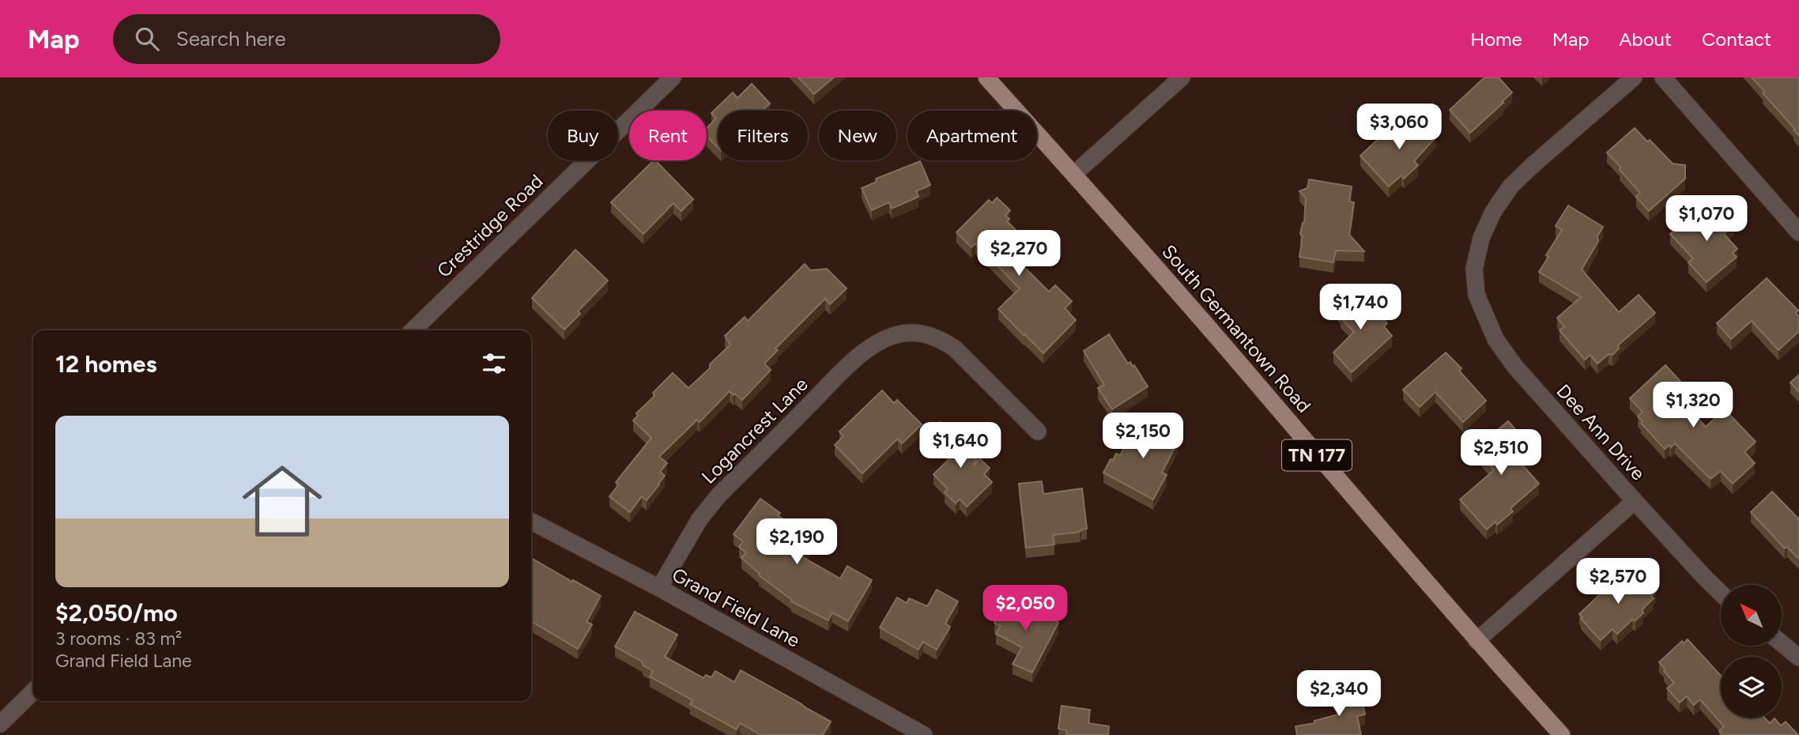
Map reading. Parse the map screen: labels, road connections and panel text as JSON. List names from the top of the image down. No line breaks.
{"streets":{"main road":["South Germantown Road","TN 177"],"street":["Crestridge Road","Logancrest Lane","Dee Ann Drive","Grand Field Lane"]},"crossings":[["Logancrest Lane","Grand Field Lane"]],"north":"top left","page":{"header":"Map","search":"Search here","nav":["Home","Map","About","Contact"],"price":["$3,060","$1,070","$2,270","$1,740","$1,320","$2,150","$1,640","$2,510","$2,190","$2,570","$2,050","$2,340"],"chip":["Buy","Rent","Filters","New","Apartment"],"heading":"12 homes","list":[{"name":"$2,050/mo","note":"3 rooms · 83 m² · Grand Field Lane"}]}}
